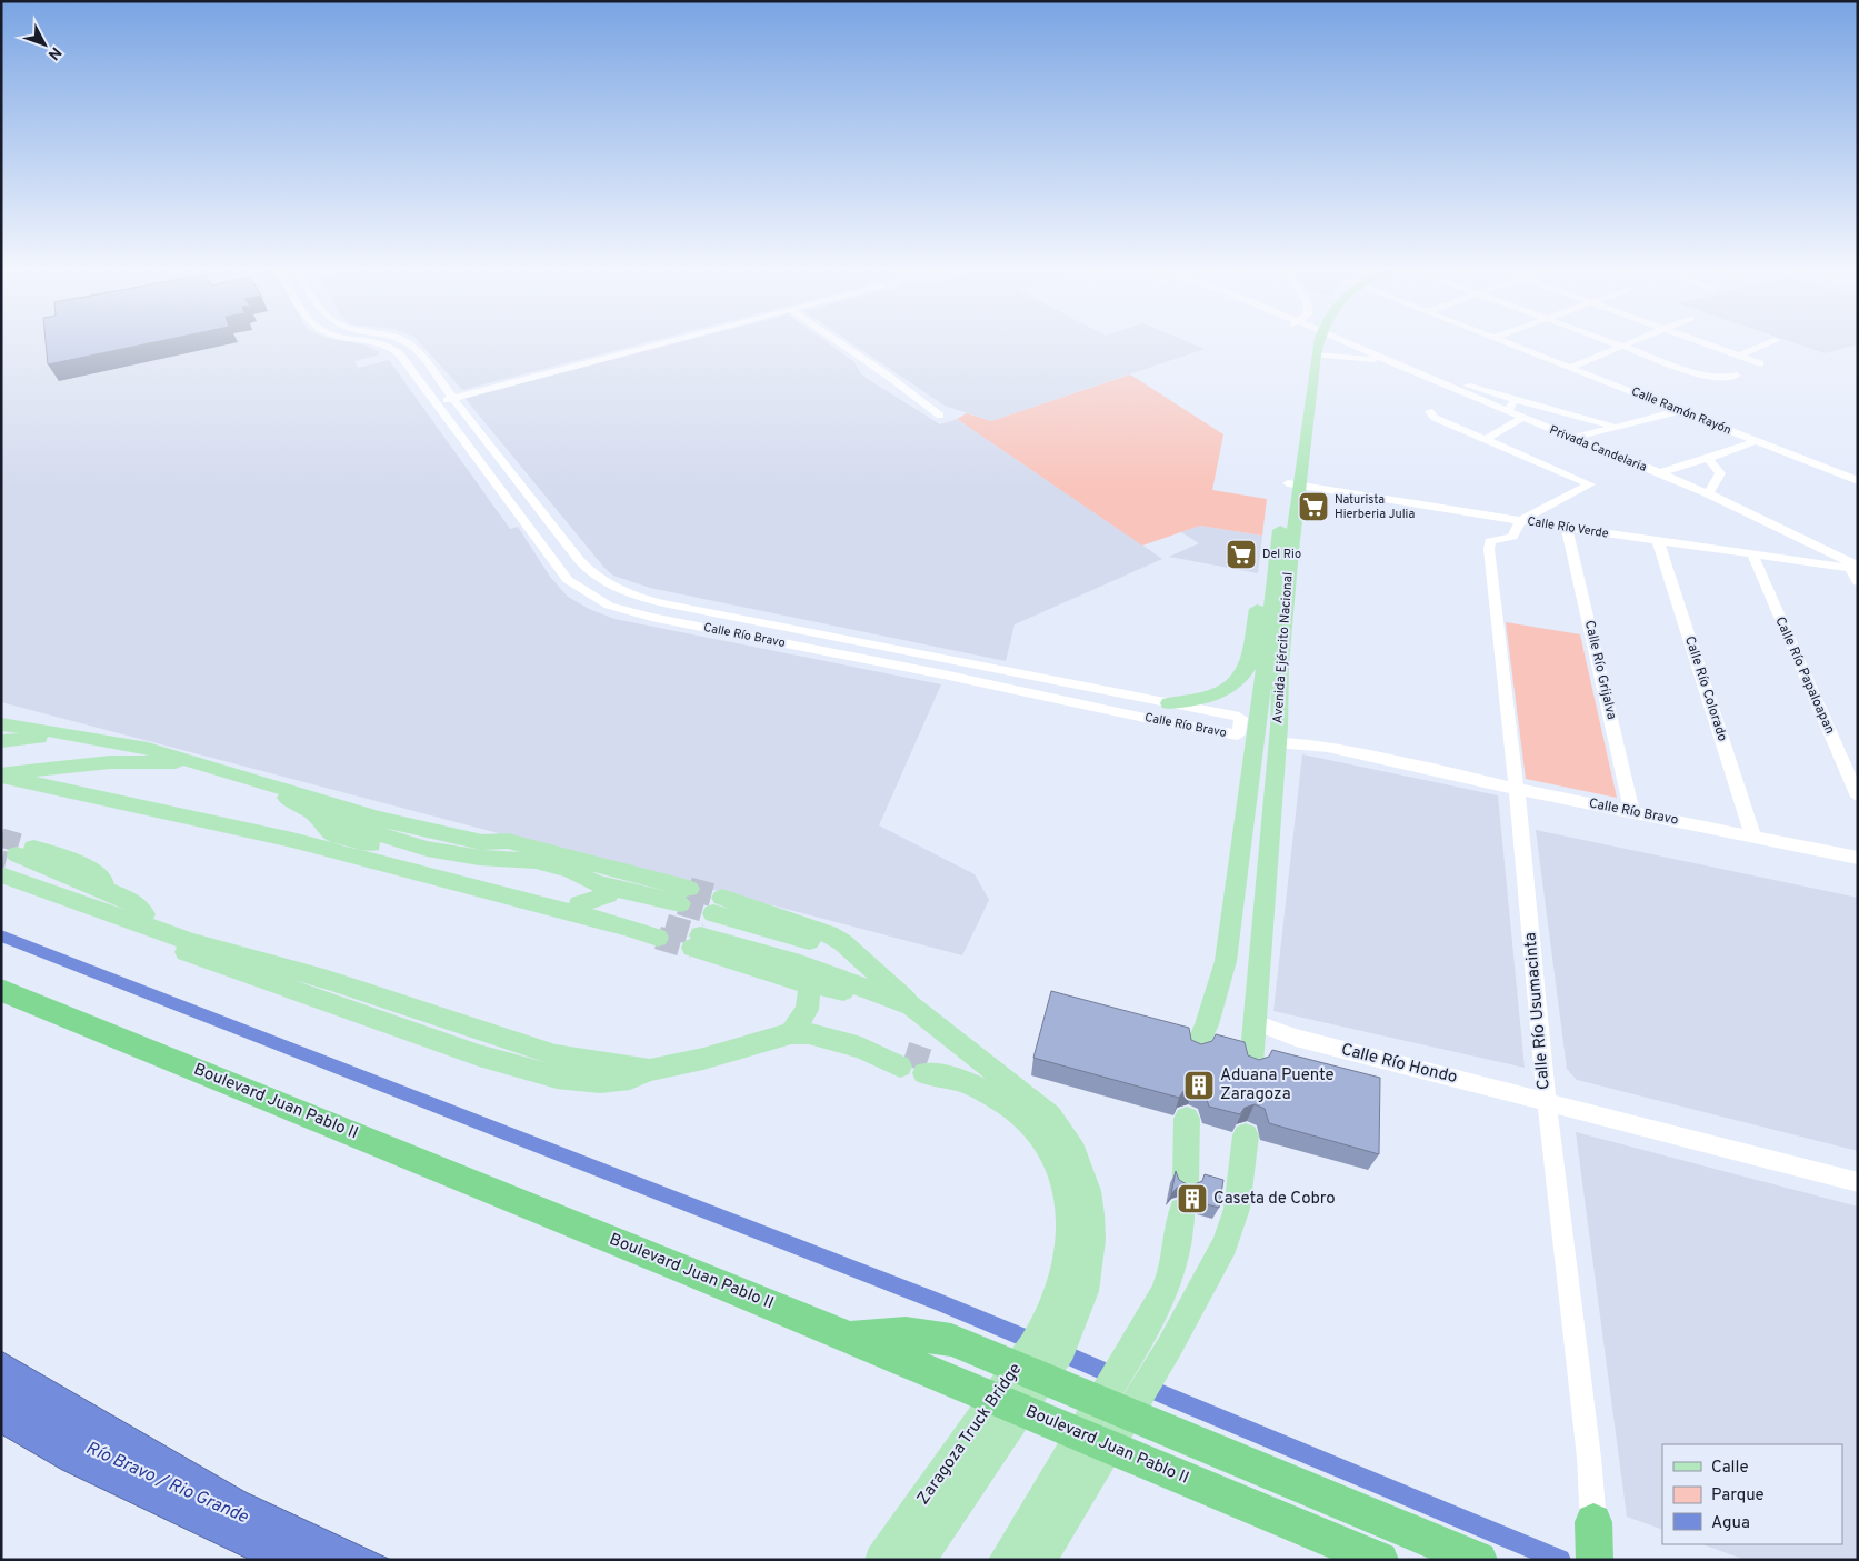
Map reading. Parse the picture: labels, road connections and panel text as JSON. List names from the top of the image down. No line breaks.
{"streets":{"highway":["Boulevard Juan Pablo II"],"main road":["Avenida Ejército Nacional","Zaragoza Truck Bridge"],"street":["Calle Ramón Rayón","Privada Candelaria","Calle Río Verde","Calle Río Bravo","Calle Río Grijalva","Calle Río Papaloapan","Calle Río Colorado","Calle Río Usumacinta","Calle Río Hondo"]},"crossings":[["Privada Candelaria","Calle Río Verde"],["Calle Río Verde","Avenida Ejército Nacional"],["Calle Río Verde","Calle Río Grijalva"],["Calle Río Verde","Calle Río Papaloapan"],["Calle Río Verde","Calle Río Colorado"],["Calle Río Verde","Calle Río Usumacinta"],["Calle Río Bravo","Avenida Ejército Nacional"],["Calle Río Bravo","Calle Río Grijalva"],["Calle Río Bravo","Calle Río Colorado"],["Calle Río Bravo","Calle Río Usumacinta"],["Avenida Ejército Nacional","Calle Río Hondo"],["Calle Río Usumacinta","Calle Río Hondo"]],"water":["Río Bravo / Rio Grande"],"places":{"supermarket":["Naturista Hierberia Julia","Del Rio"],"building":["Aduana Puente Zaragoza","Caseta de Cobro"]},"legend":["Calle","Parque","Agua"],"north":"bottom right"}
